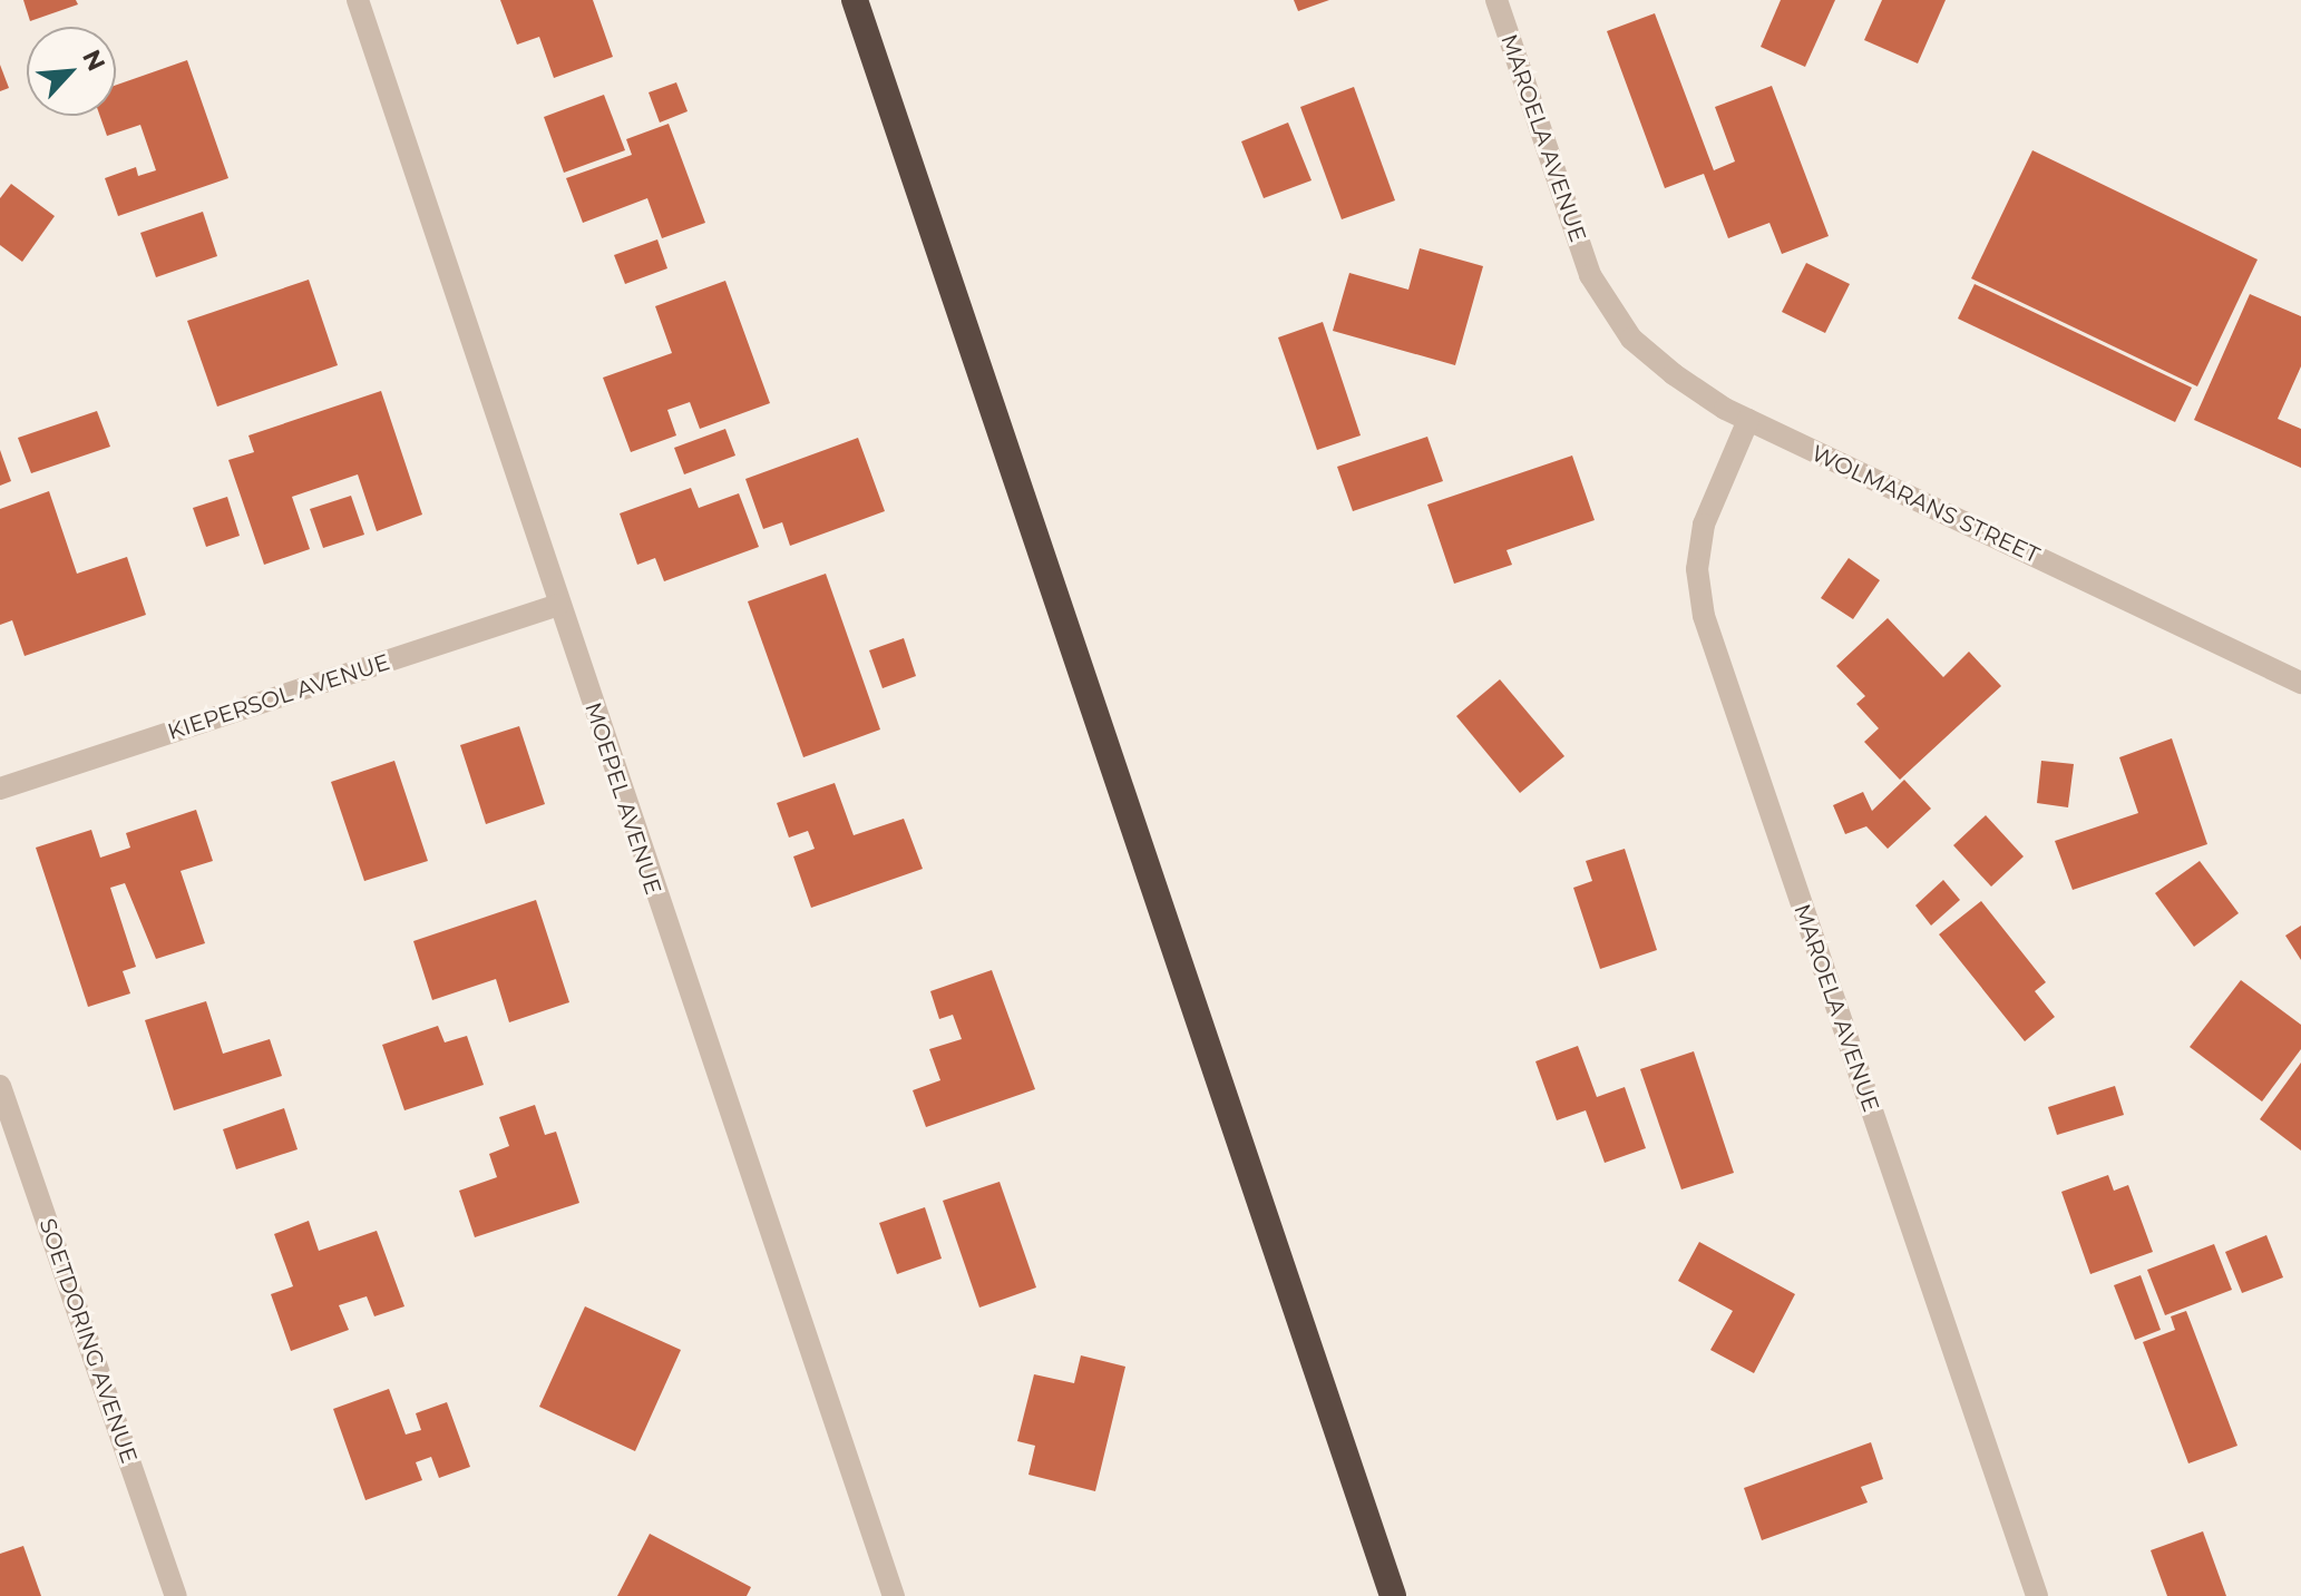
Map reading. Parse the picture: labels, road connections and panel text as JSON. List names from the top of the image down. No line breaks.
{"streets":{"street":["MAROELA AVENUE","WOLMARANS STREET","KIEPERSOL AVENUE","MOEPEL AVENUE","SOETDORING AVENUE"]},"crossings":[["MAROELA AVENUE","WOLMARANS STREET"],["KIEPERSOL AVENUE","MOEPEL AVENUE"]],"north":"top right"}
